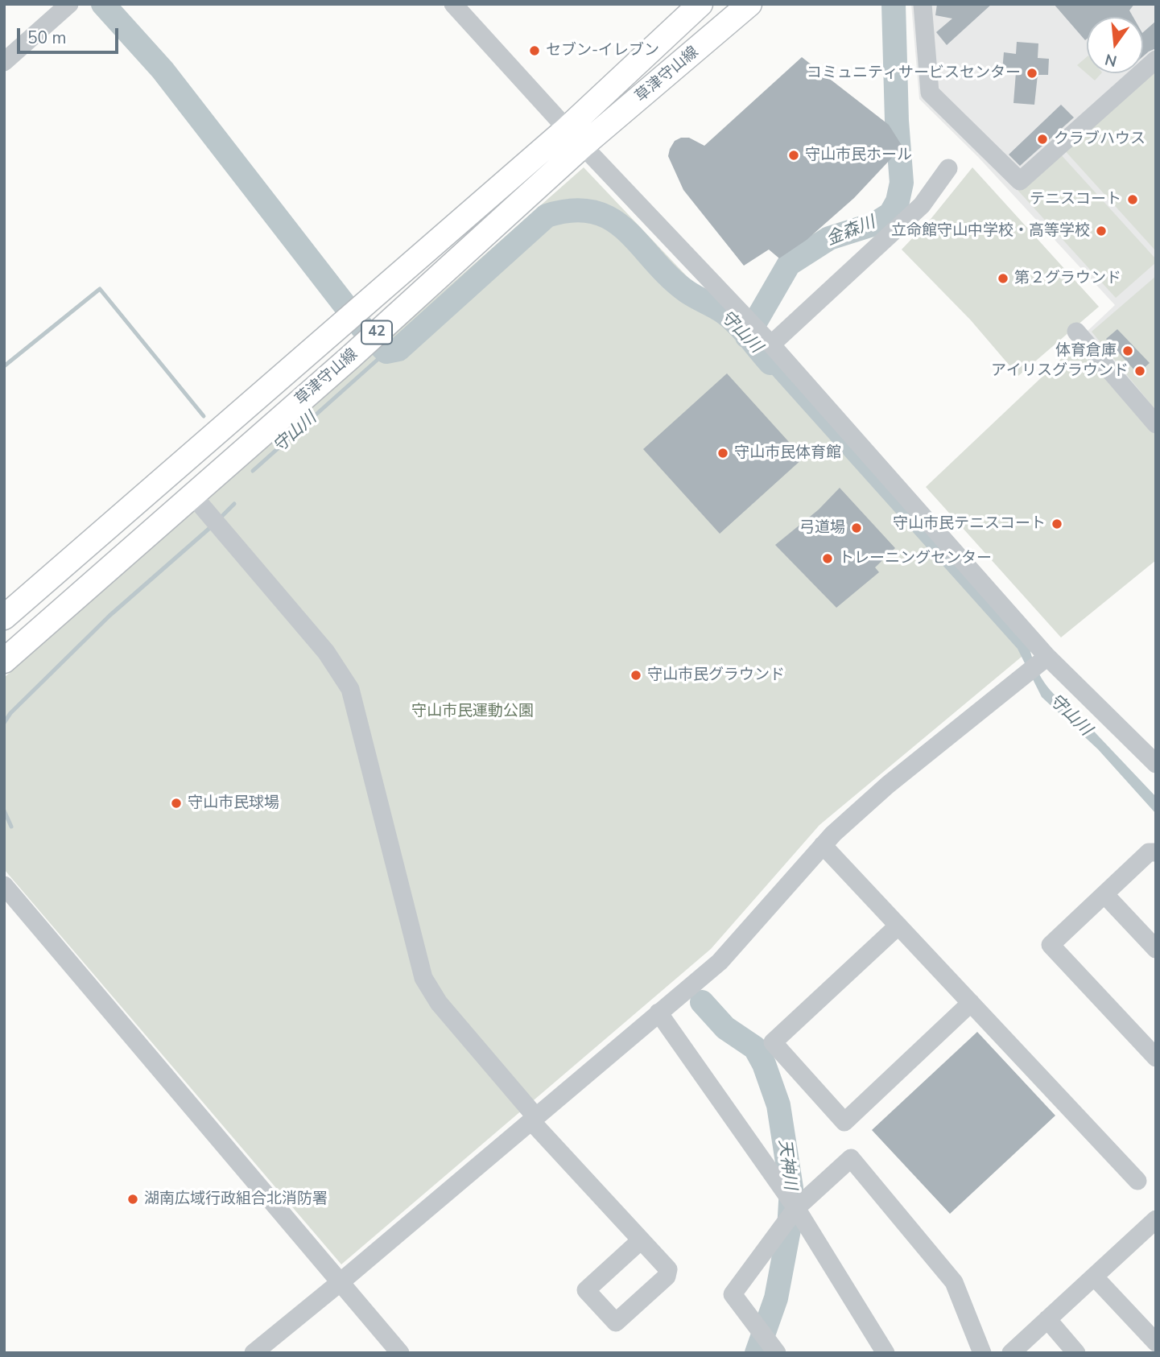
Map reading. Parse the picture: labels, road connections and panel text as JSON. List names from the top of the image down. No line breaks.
{"streets":{"main road":["草津守山線","42"]},"water":["金森川","守山川","天神川"],"parks":["守山市民運動公園"],"places":["セブン-イレブン","コミュニティサービスセンター","クラブハウス","守山市民ホール","テニスコート","立命館守山中学校・高等学校","第２グラウンド","体育倉庫","アイリスグラウンド","守山市民体育館","守山市民テニスコート","弓道場","トレーニングセンター","守山市民グラウンド","守山市民球場","湖南広域行政組合北消防署"],"scale_bar":"50 m","north":"bottom"}
